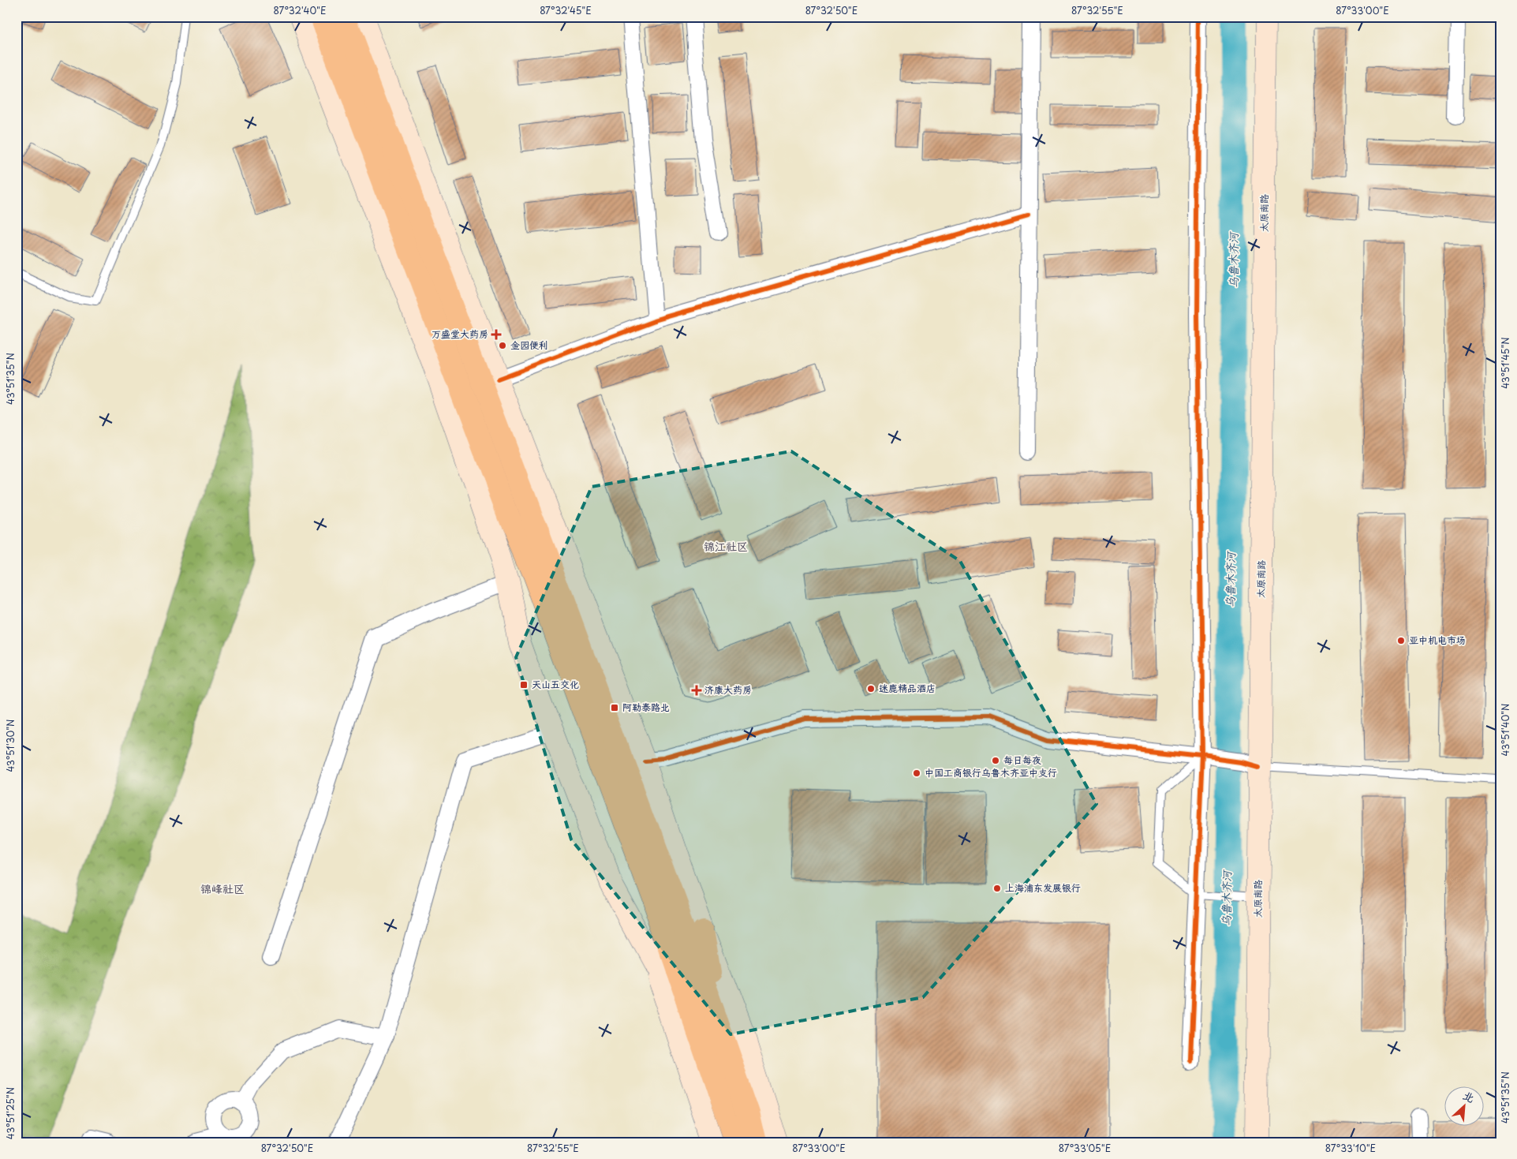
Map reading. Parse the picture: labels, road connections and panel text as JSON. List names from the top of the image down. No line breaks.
{"streets":{"main road":["太原南路"]},"districts":["锦江社区","锦峰社区"],"water":["乌鲁木齐河"],"places":{"health":["万盛堂大药房","济康大药房"],"other":["金园便利","亚中机电市场","迷鹿精品酒店","每日每夜","中国工商银行乌鲁木齐亚中支行","上海浦东发展银行"],"transit":["天山五交化","阿勒泰路北"]},"north":"top right","coordinates":["87°32'40\"E","87°32'45\"E","87°32'50\"E","87°32'55\"E","87°33'00\"E","43°51'45\"N","43°51'35\"N","43°51'40\"N","43°51'30\"N","43°51'25\"N","87°33'05\"E","87°33'10\"E"]}
